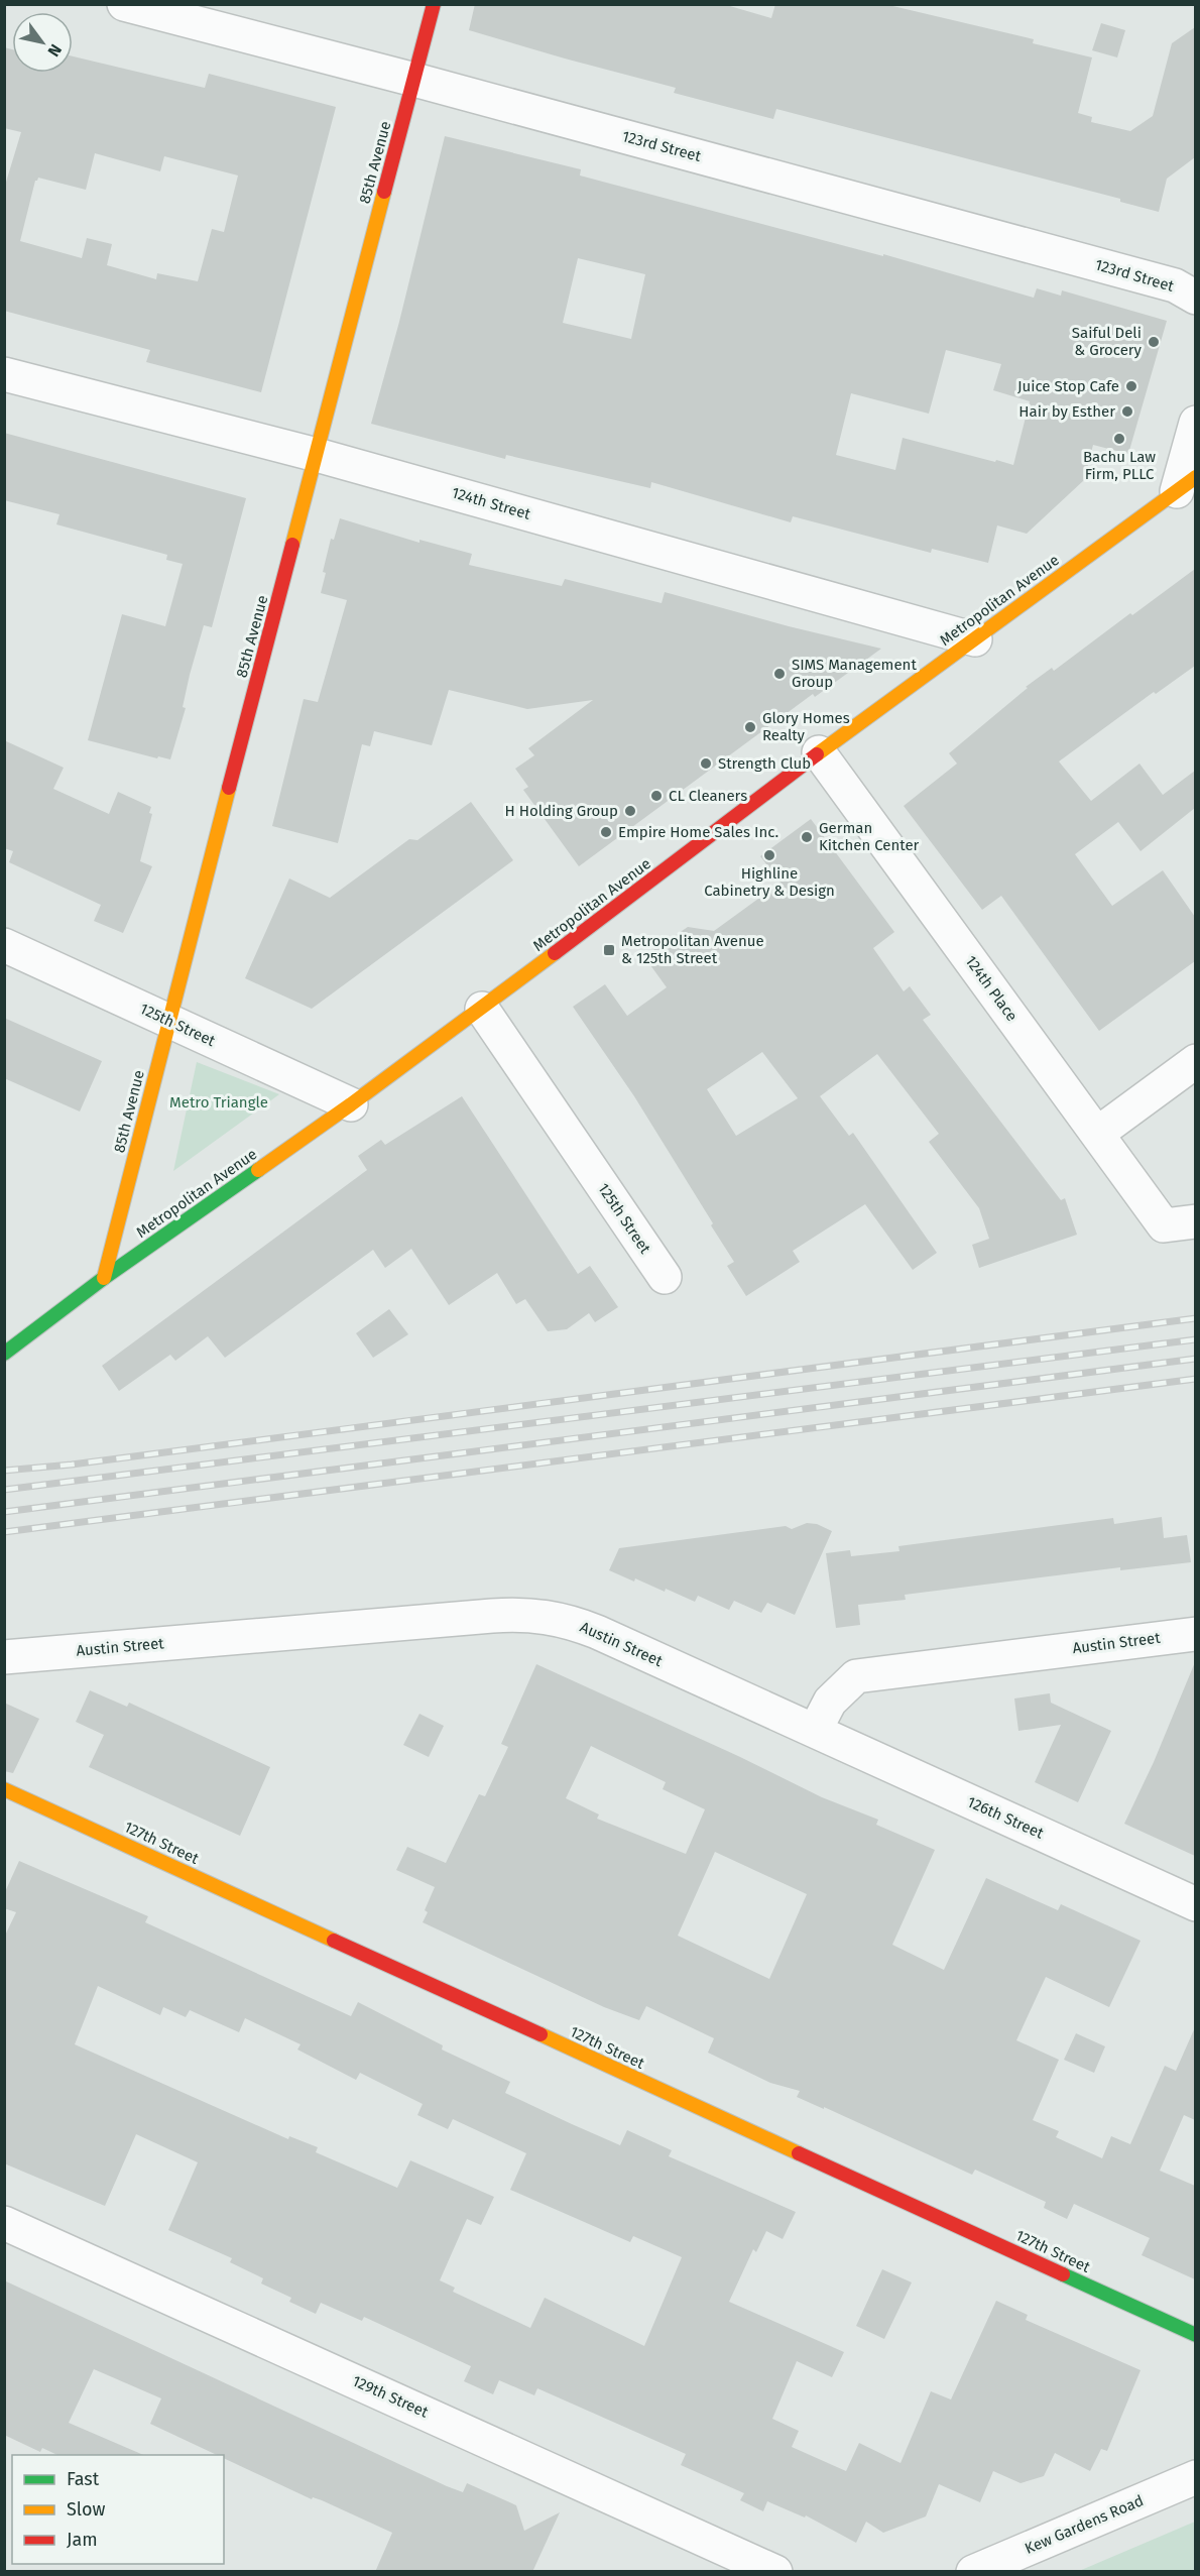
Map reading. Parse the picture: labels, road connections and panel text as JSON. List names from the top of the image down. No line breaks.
{"streets":{"street":["123rd Street","85th Avenue","124th Street","Metropolitan Avenue","124th Place","125th Street","Austin Street","126th Street","127th Street","129th Street","Kew Gardens Road"]},"crossings":[["123rd Street","85th Avenue"],["85th Avenue","124th Street"],["85th Avenue","Metropolitan Avenue"],["85th Avenue","125th Street"],["124th Street","Metropolitan Avenue"],["Metropolitan Avenue","124th Place"],["Metropolitan Avenue","125th Street"],["Austin Street","126th Street"]],"parks":["Metro Triangle"],"places":{"other":["Saiful Deli & Grocery","Juice Stop Cafe","Hair by Esther","Bachu Law Firm, PLLC","SIMS Management Group","Glory Homes Realty","Strength Club","CL Cleaners","H Holding Group","Empire Home Sales Inc.","German Kitchen Center","Highline Cabinetry & Design"],"transit":["Metropolitan Avenue & 125th Street"]},"legend":["Fast","Slow","Jam"],"north":"bottom right"}
